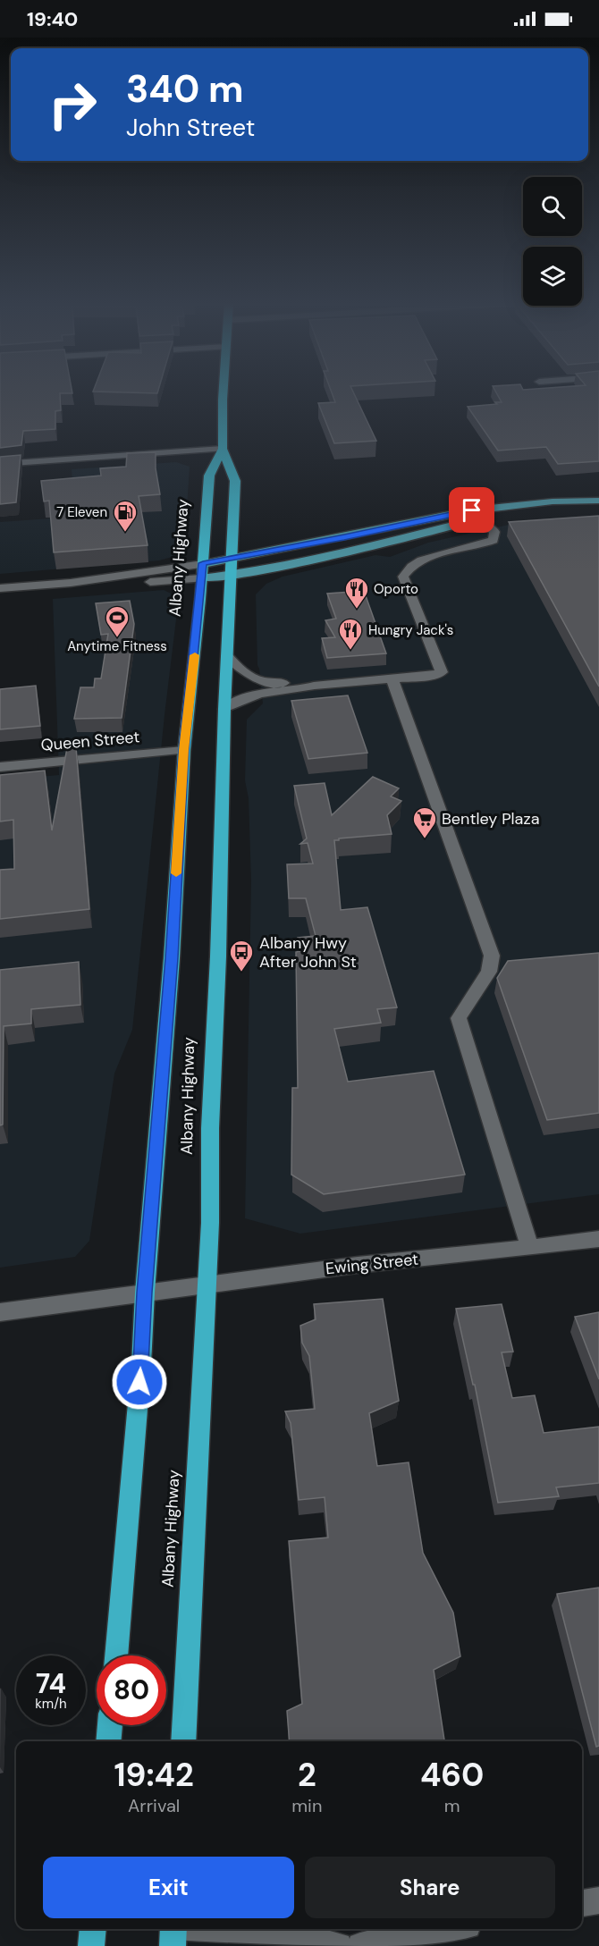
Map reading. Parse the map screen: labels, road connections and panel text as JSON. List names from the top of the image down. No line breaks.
{"streets":{"highway":["Albany Highway"],"street":["Queen Street","Ewing Street"]},"crossings":[["Albany Highway","Queen Street"],["Albany Highway","Ewing Street"]],"places":{"fuel station":["7 Eleven"],"restaurant":["Oporto","Hungry Jack's"],"sports":["Anytime Fitness"],"supermarket":["Bentley Plaza"],"bus stop":["Albany Hwy After John St"]},"page":{"status":"19:40","turn":["340 m","John Street"],"speed":"74 km/h","limit":"80","eta":["19:42","Arrival","2","min","460","m"],"buttons":["Exit","Share"]}}
